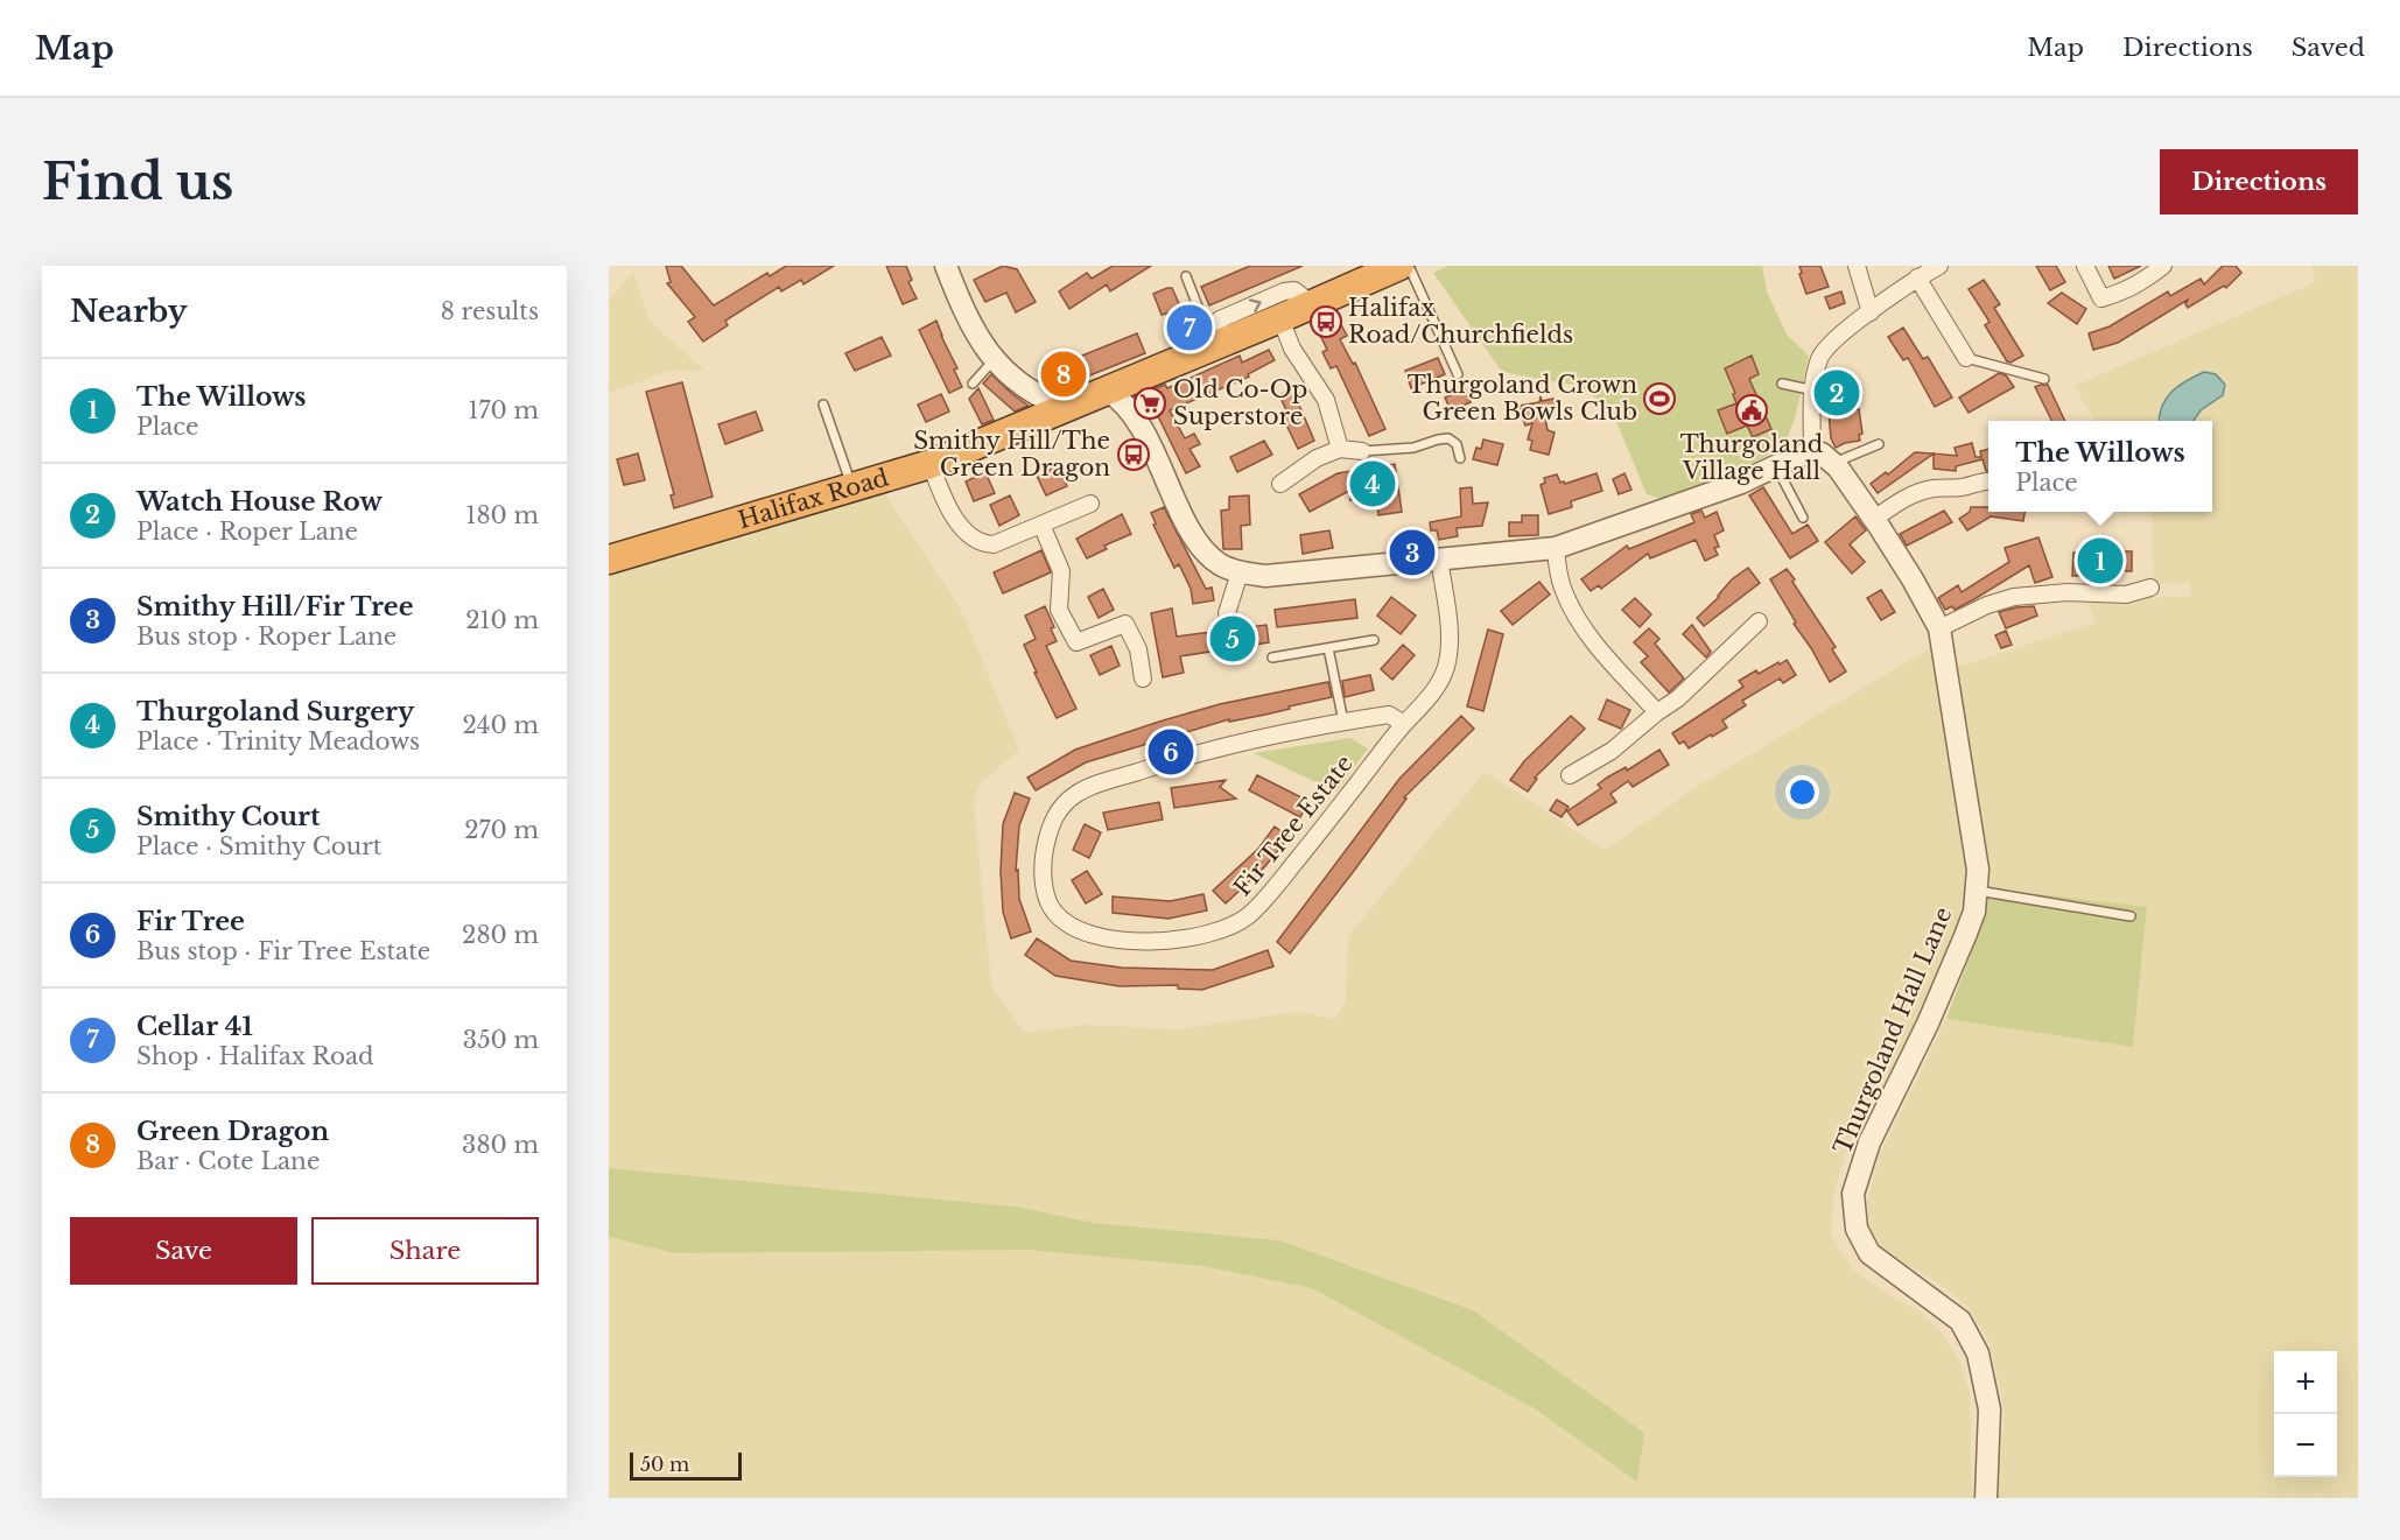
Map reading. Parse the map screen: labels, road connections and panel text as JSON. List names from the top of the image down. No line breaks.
{"streets":{"highway":["Halifax Road"],"street":["Fir Tree Estate","Thurgoland Hall Lane"]},"places":{"bus stop":["Halifax Road/Churchfields","Smithy Hill/The Green Dragon"],"sports":["Thurgoland Crown Green Bowls Club"],"supermarket":["Old Co-Op Superstore"],"public building":["Thurgoland Village Hall"]},"scale_bar":"50 m","page":{"header":"Map","nav":["Map","Directions","Saved"],"buttons":["Directions",["Save","Share"]],"title":"Find us","heading":["Nearby","8 results"],"pins":["7","8","2","4","3","1","5","6"],"list":[{"mark":"1","name":"The Willows","note":"Place","value":"170 m"},{"mark":"2","name":"Watch House Row","note":"Place · Roper Lane","value":"180 m"},{"mark":"3","name":"Smithy Hill/Fir Tree","note":"Bus stop · Roper Lane","value":"210 m"},{"mark":"4","name":"Thurgoland Surgery","note":"Place · Trinity Meadows","value":"240 m"},{"mark":"5","name":"Smithy Court","note":"Place · Smithy Court","value":"270 m"},{"mark":"6","name":"Fir Tree","note":"Bus stop · Fir Tree Estate","value":"280 m"},{"mark":"7","name":"Cellar 41","note":"Shop · Halifax Road","value":"350 m"},{"mark":"8","name":"Green Dragon","note":"Bar · Cote Lane","value":"380 m"}],"popup":["The Willows","Place"],"map_buttons":["+","−"],"scale":"50 m"}}
